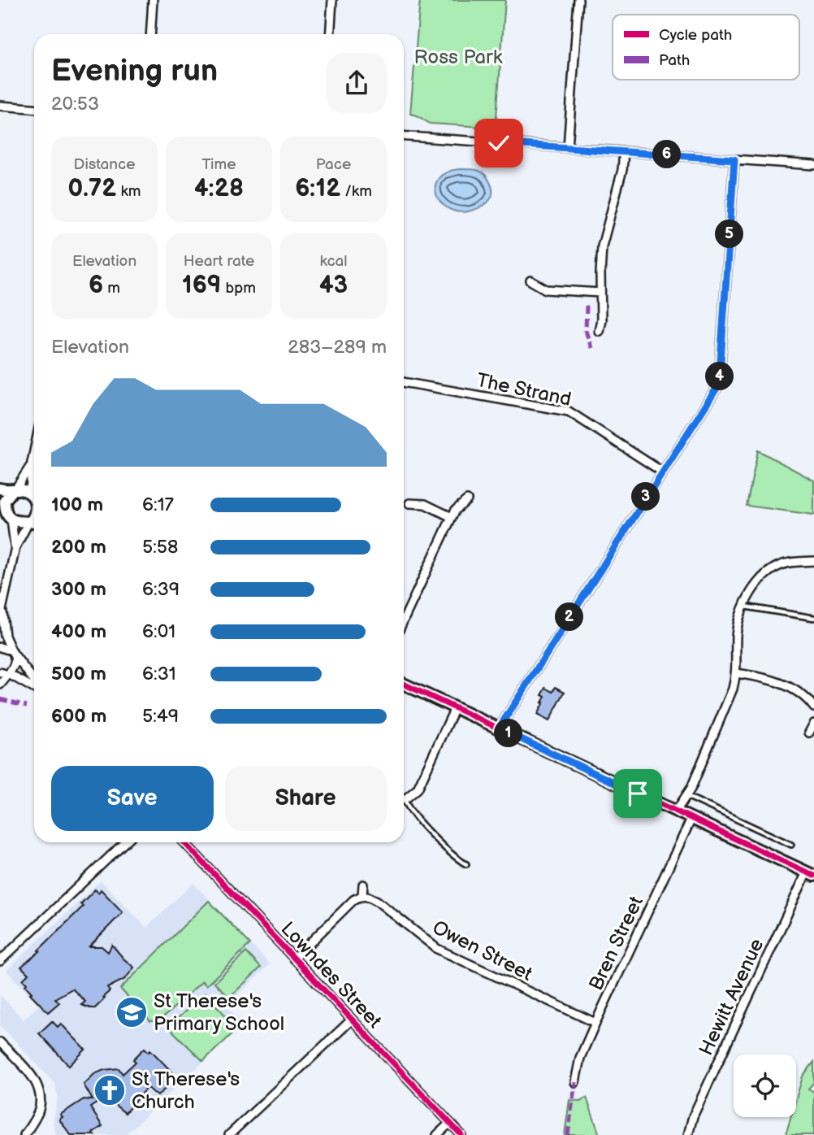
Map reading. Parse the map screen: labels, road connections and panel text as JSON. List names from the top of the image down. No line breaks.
{"streets":{"street":["The Strand","Bren Street","Owen Street","Lowndes Street","Hewitt Avenue"]},"crossings":[["Bren Street","Owen Street"]],"parks":["Ross Park"],"places":{"school or university":["St Therese's Primary School"],"church":["St Therese's Church"]},"legend":["Cycle path","Path"],"page":{"heading":["Evening run","20:53"],"stats":[["Distance","0.72 km"],["Time","4:28"],["Pace","6:12 /km"],["Elevation","6 m"],["Heart rate","169 bpm"],["kcal","43"]],"pins":["6","5","4","3","2","1"],"chart":["Elevation","283–289 m"],"list":[{"name":"100 m","note":"6:17"},{"name":"200 m","note":"5:58"},{"name":"300 m","note":"6:39"},{"name":"400 m","note":"6:01"},{"name":"500 m","note":"6:31"},{"name":"600 m","note":"5:49"}],"buttons":["Save","Share"]}}
